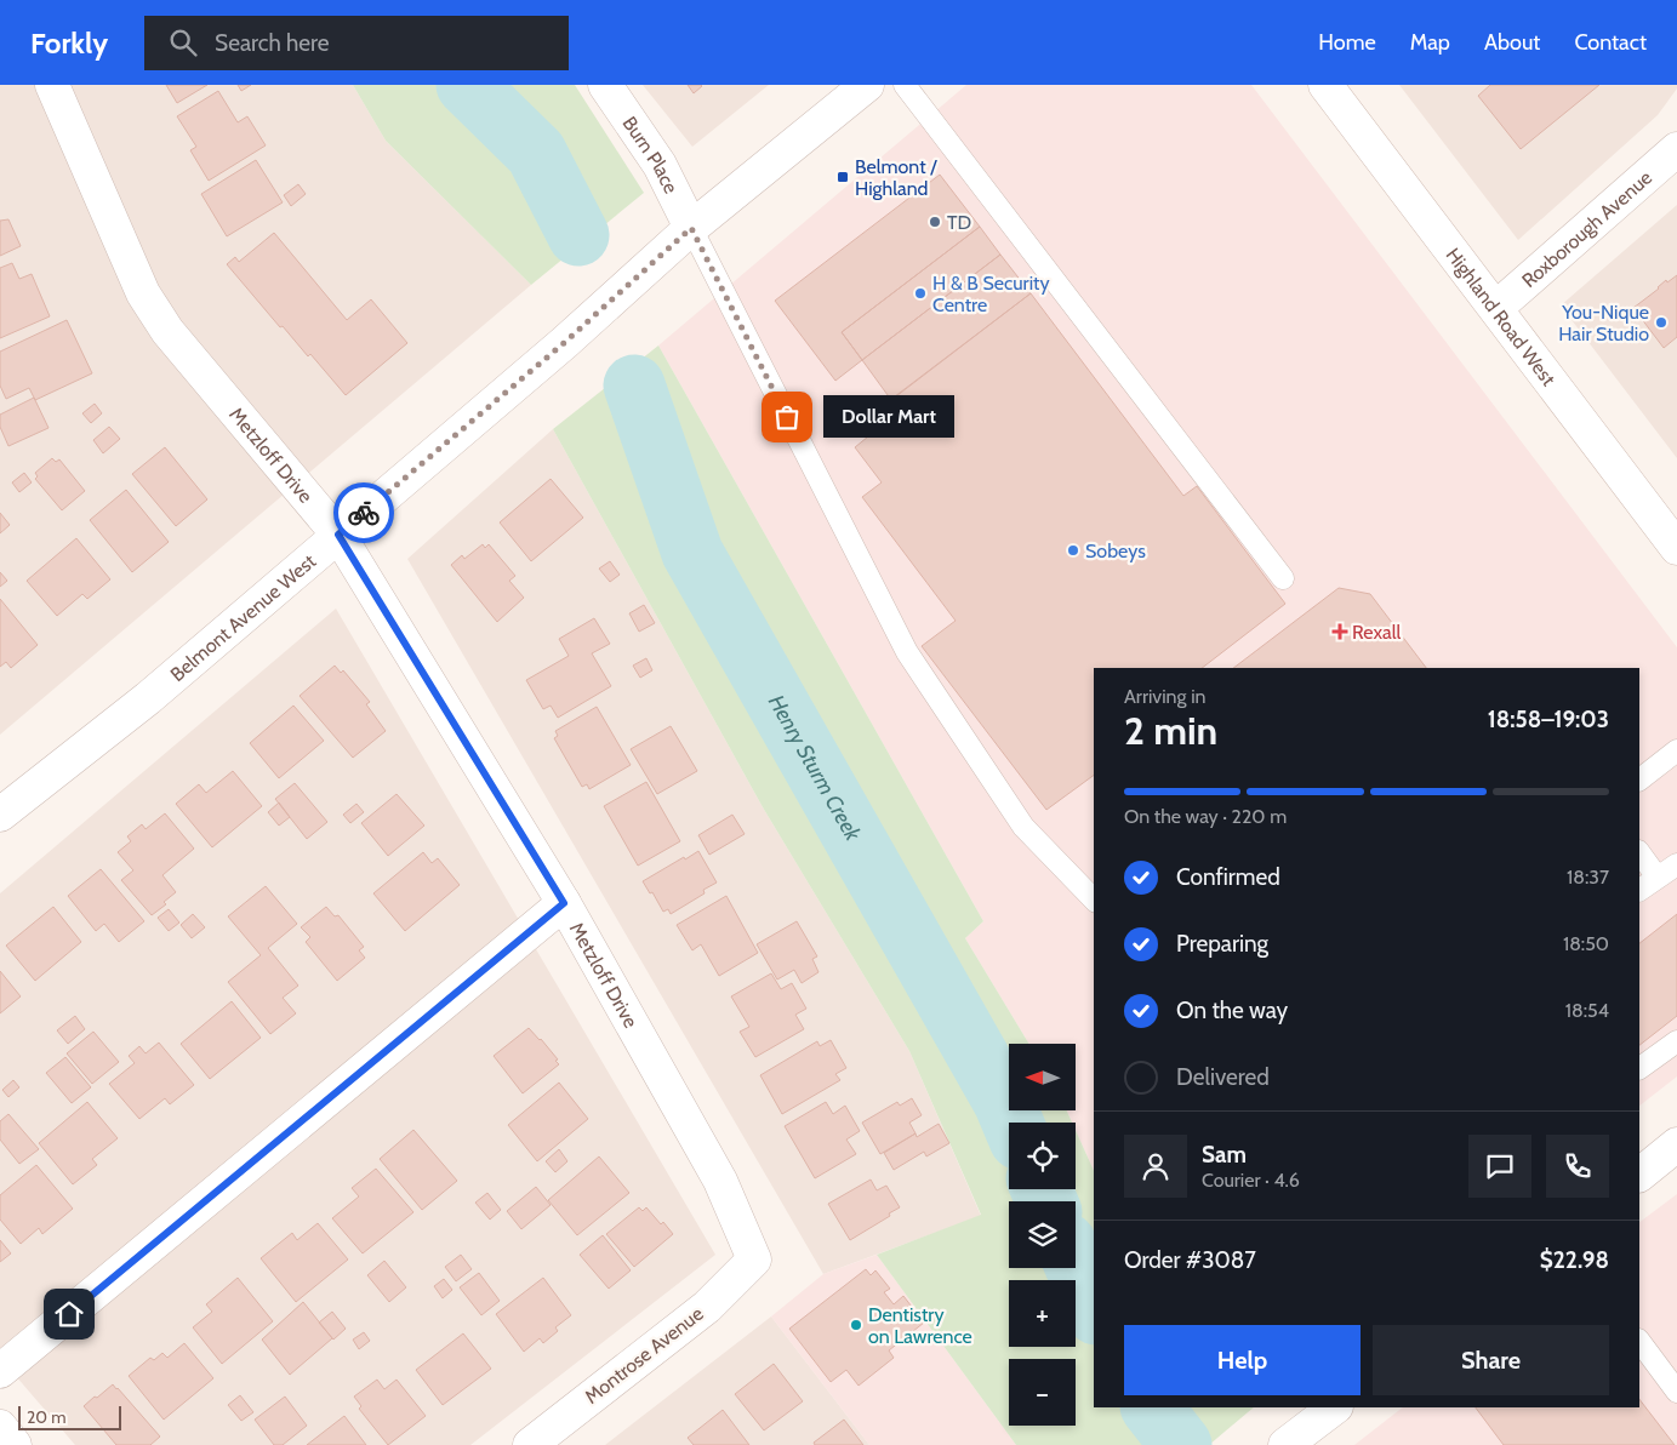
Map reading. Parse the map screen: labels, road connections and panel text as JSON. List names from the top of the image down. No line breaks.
{"streets":{"street":["Burn Place","Roxborough Avenue","Highland Road West","Metzloff Drive","Belmont Avenue West","Montrose Avenue"]},"crossings":[["Burn Place","Belmont Avenue West"],["Roxborough Avenue","Highland Road West"],["Metzloff Drive","Belmont Avenue West"],["Metzloff Drive","Montrose Avenue"]],"water":["Henry Sturm Creek"],"places":{"transit":["Belmont / Highland"],"other":["TD","H & B Security Centre","You-Nique Hair Studio","Dollar Mart","Sobeys","Dentistry on Lawrence"],"health":["Rexall"]},"scale_bar":"20 m","north":"left","page":{"header":"Forkly","search":"Search here","nav":["Home","Map","About","Contact"],"bubble":"Dollar Mart","heading":["2 min","Arriving in","18:58–19:03"],"panel":["Sam","Courier · 4.6","Order #3087","$22.98"],"bar":"On the way · 220 m","list":[["Confirmed","18:37"],["Preparing","18:50"],["On the way","18:54"],"Delivered"],"map_buttons":["+","−"],"buttons":["Help","Share"],"scale":"20 m"}}
